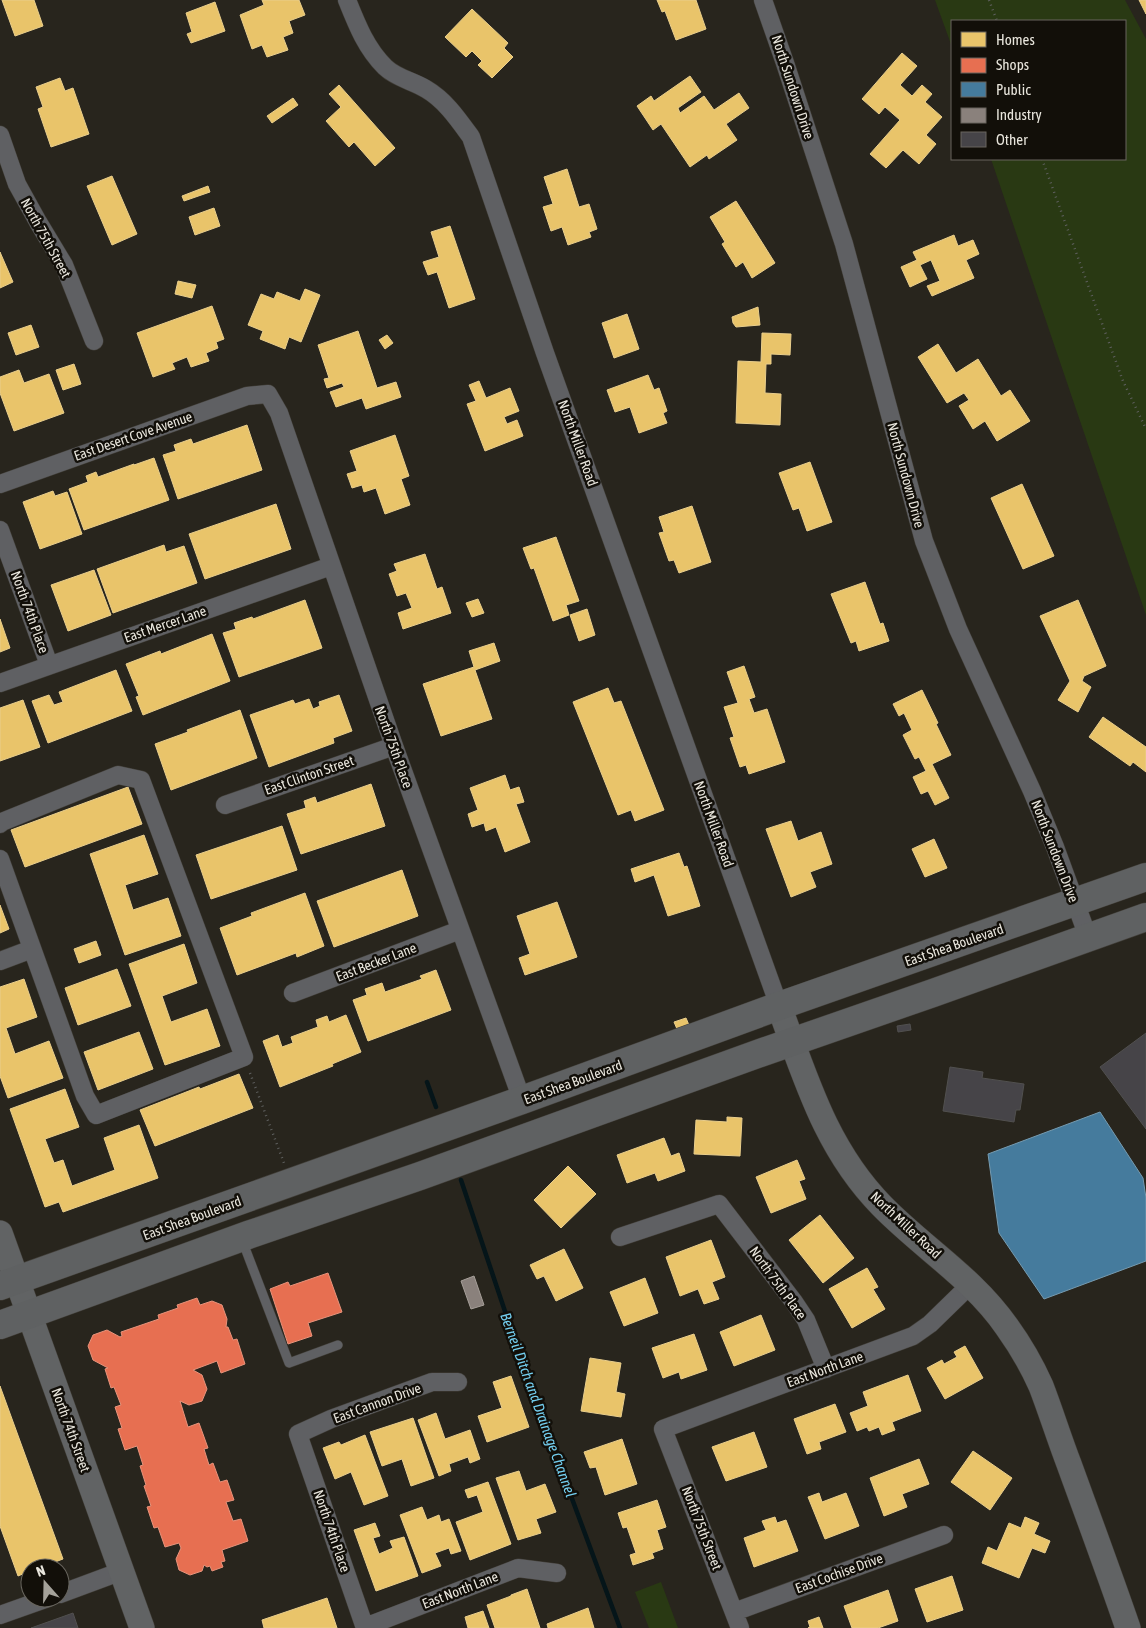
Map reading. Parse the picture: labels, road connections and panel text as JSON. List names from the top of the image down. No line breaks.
{"streets":{"main road":["East Shea Boulevard"],"street":["North Sundown Drive","North 75th Street","East Desert Cove Avenue","North Miller Road","North 74th Place","East Mercer Lane","North 75th Place","East Clinton Street","East Becker Lane","East North Lane","East Cannon Drive","North 74th Street","East Cochise Drive"]},"crossings":[["North Sundown Drive","East Shea Boulevard"],["North 75th Street","East North Lane"],["North 75th Street","East Cochise Drive"],["East Desert Cove Avenue","North 75th Place"],["North Miller Road","East Shea Boulevard"],["North Miller Road","East North Lane"],["North 74th Place","East Mercer Lane"],["North 74th Place","East North Lane"],["North 74th Place","East Cannon Drive"],["East Mercer Lane","North 75th Place"],["North 75th Place","East Clinton Street"],["North 75th Place","East Shea Boulevard"],["North 75th Place","East Becker Lane"],["North 75th Place","East North Lane"],["East Shea Boulevard","North 74th Street"]],"water":["Berneil Ditch and Drainage Channel"],"legend":["Homes","Shops","Public","Industry","Other"],"north":"top"}
